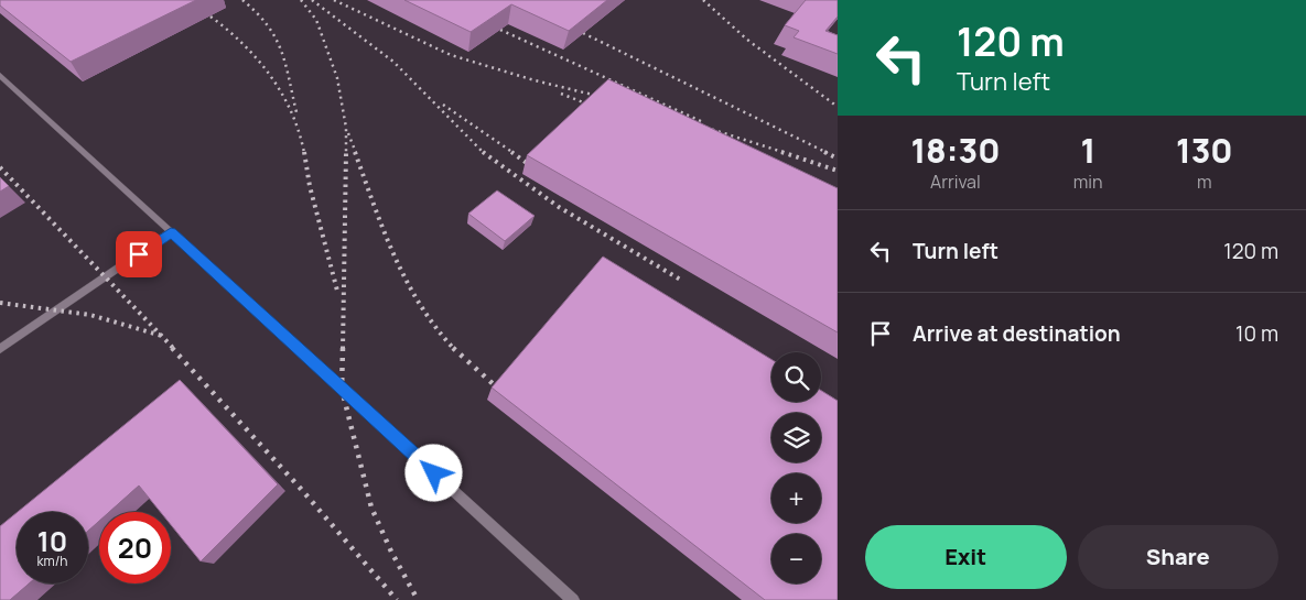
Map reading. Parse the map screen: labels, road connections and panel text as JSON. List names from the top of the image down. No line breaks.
{"page":{"turn":["120 m","Turn left"],"eta":["18:30","Arrival","1","min","130","m"],"list":[{"name":"Turn left","value":"120 m"},{"name":"Arrive at destination","value":"10 m"}],"map_buttons":["+","−"],"speed":"10 km/h","limit":"20","buttons":["Exit","Share"]}}
